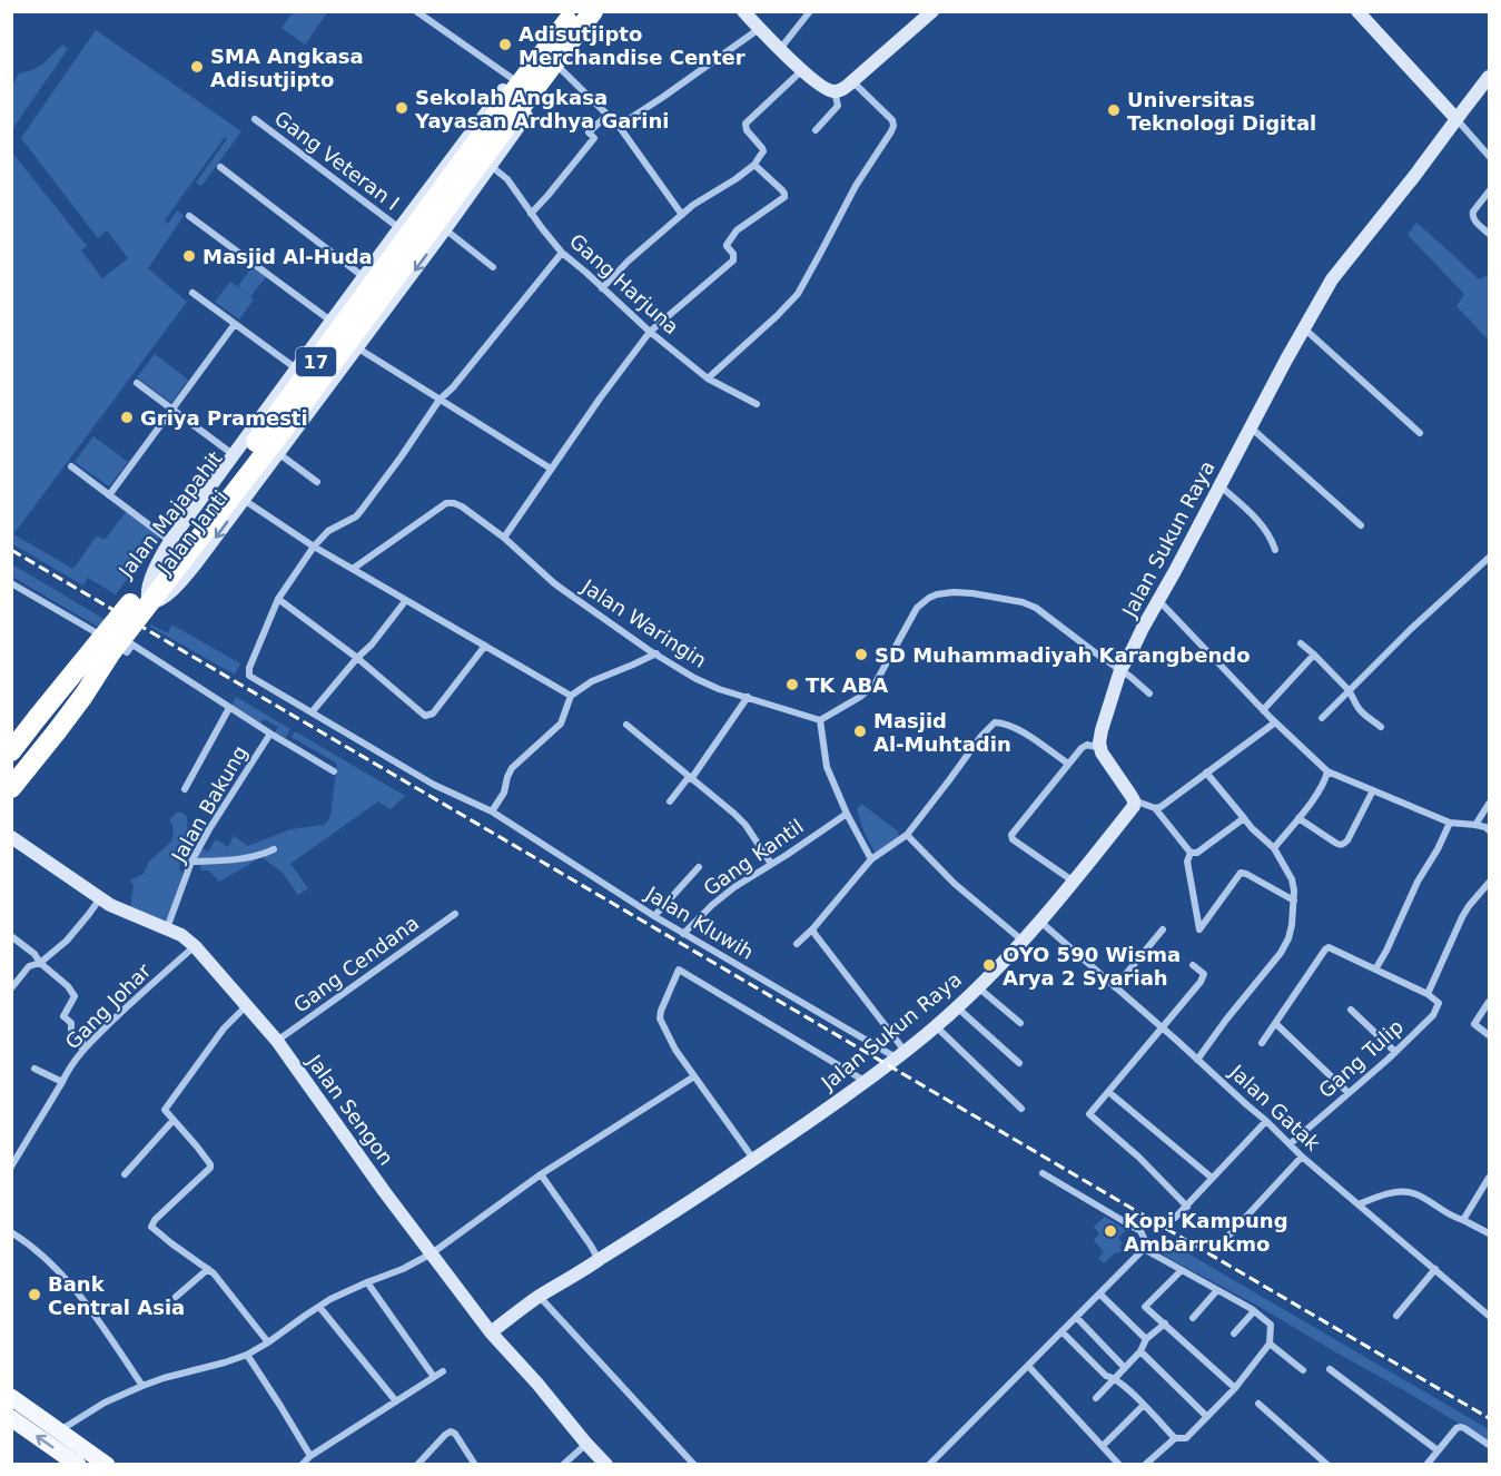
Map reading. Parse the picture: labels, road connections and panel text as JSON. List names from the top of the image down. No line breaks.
{"streets":{"highway":["17","Jalan Majapahit"],"street":["Gang Veteran I","Gang Harjuna","Jalan Janti","Jalan Sukun Raya","Jalan Waringin","Jalan Bakung","Gang Kantil","Jalan Kluwih","Gang Cendana","Gang Johar","Gang Tulip","Jalan Gatak","Jalan Sengon"]},"crossings":[["Gang Veteran I","Jalan Janti"],["Gang Harjuna","Jalan Janti"],["Jalan Majapahit","Jalan Janti"],["Jalan Sukun Raya","Jalan Kluwih"],["Jalan Sukun Raya","Jalan Gatak"],["Jalan Sukun Raya","Jalan Sengon"],["Jalan Bakung","Jalan Sengon"],["Gang Kantil","Jalan Kluwih"],["Gang Cendana","Jalan Sengon"],["Gang Johar","Jalan Sengon"],["Gang Tulip","Jalan Gatak"]],"places":["Adisutjipto Merchandise Center","SMA Angkasa Adisutjipto","Sekolah Angkasa Yayasan Ardhya Garini","Universitas Teknologi Digital","Masjid Al-Huda","Griya Pramesti","SD Muhammadiyah Karangbendo","TK ABA","Masjid Al-Muhtadin","OYO 590 Wisma Arya 2 Syariah","Kopi Kampung Ambarrukmo","Bank Central Asia"]}
